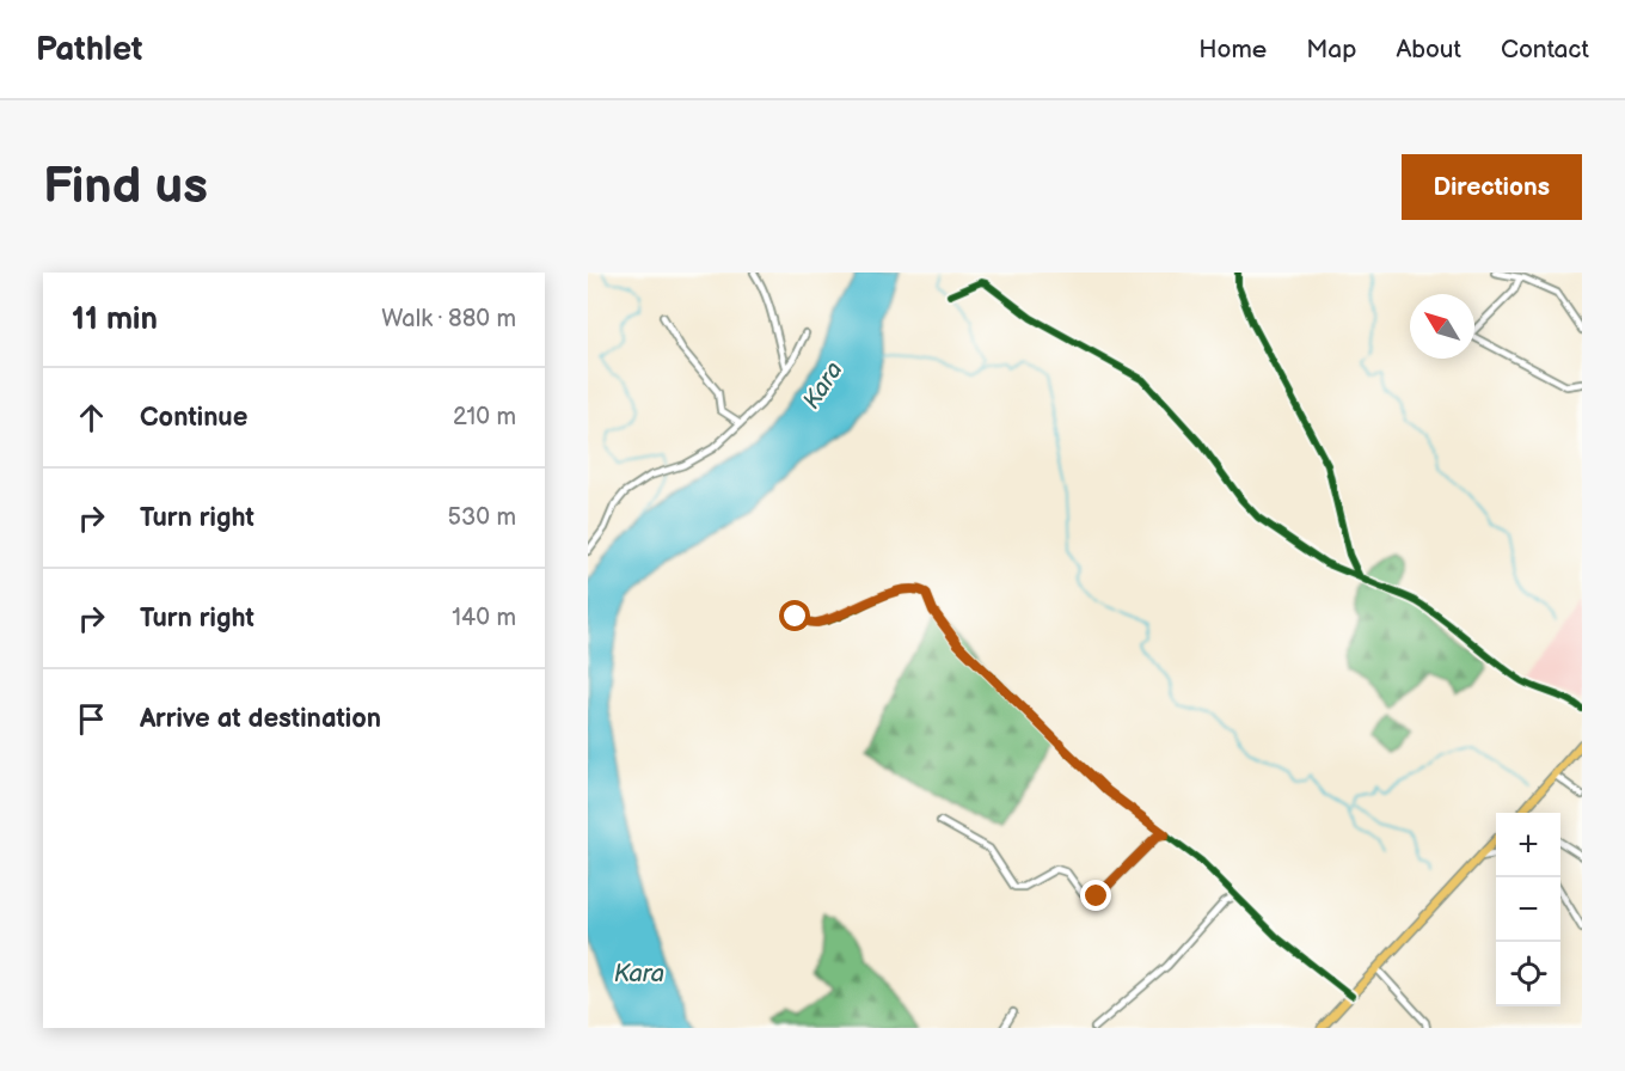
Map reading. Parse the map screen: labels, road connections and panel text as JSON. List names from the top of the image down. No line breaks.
{"water":["Kara"],"north":"top left","page":{"header":"Pathlet","nav":["Home","Map","About","Contact"],"buttons":"Directions","title":"Find us","heading":["11 min","Walk · 880 m"],"list":[["Continue","210 m"],["Turn right","530 m"],["Turn right","140 m"],"Arrive at destination"],"map_buttons":["+","−"]}}
